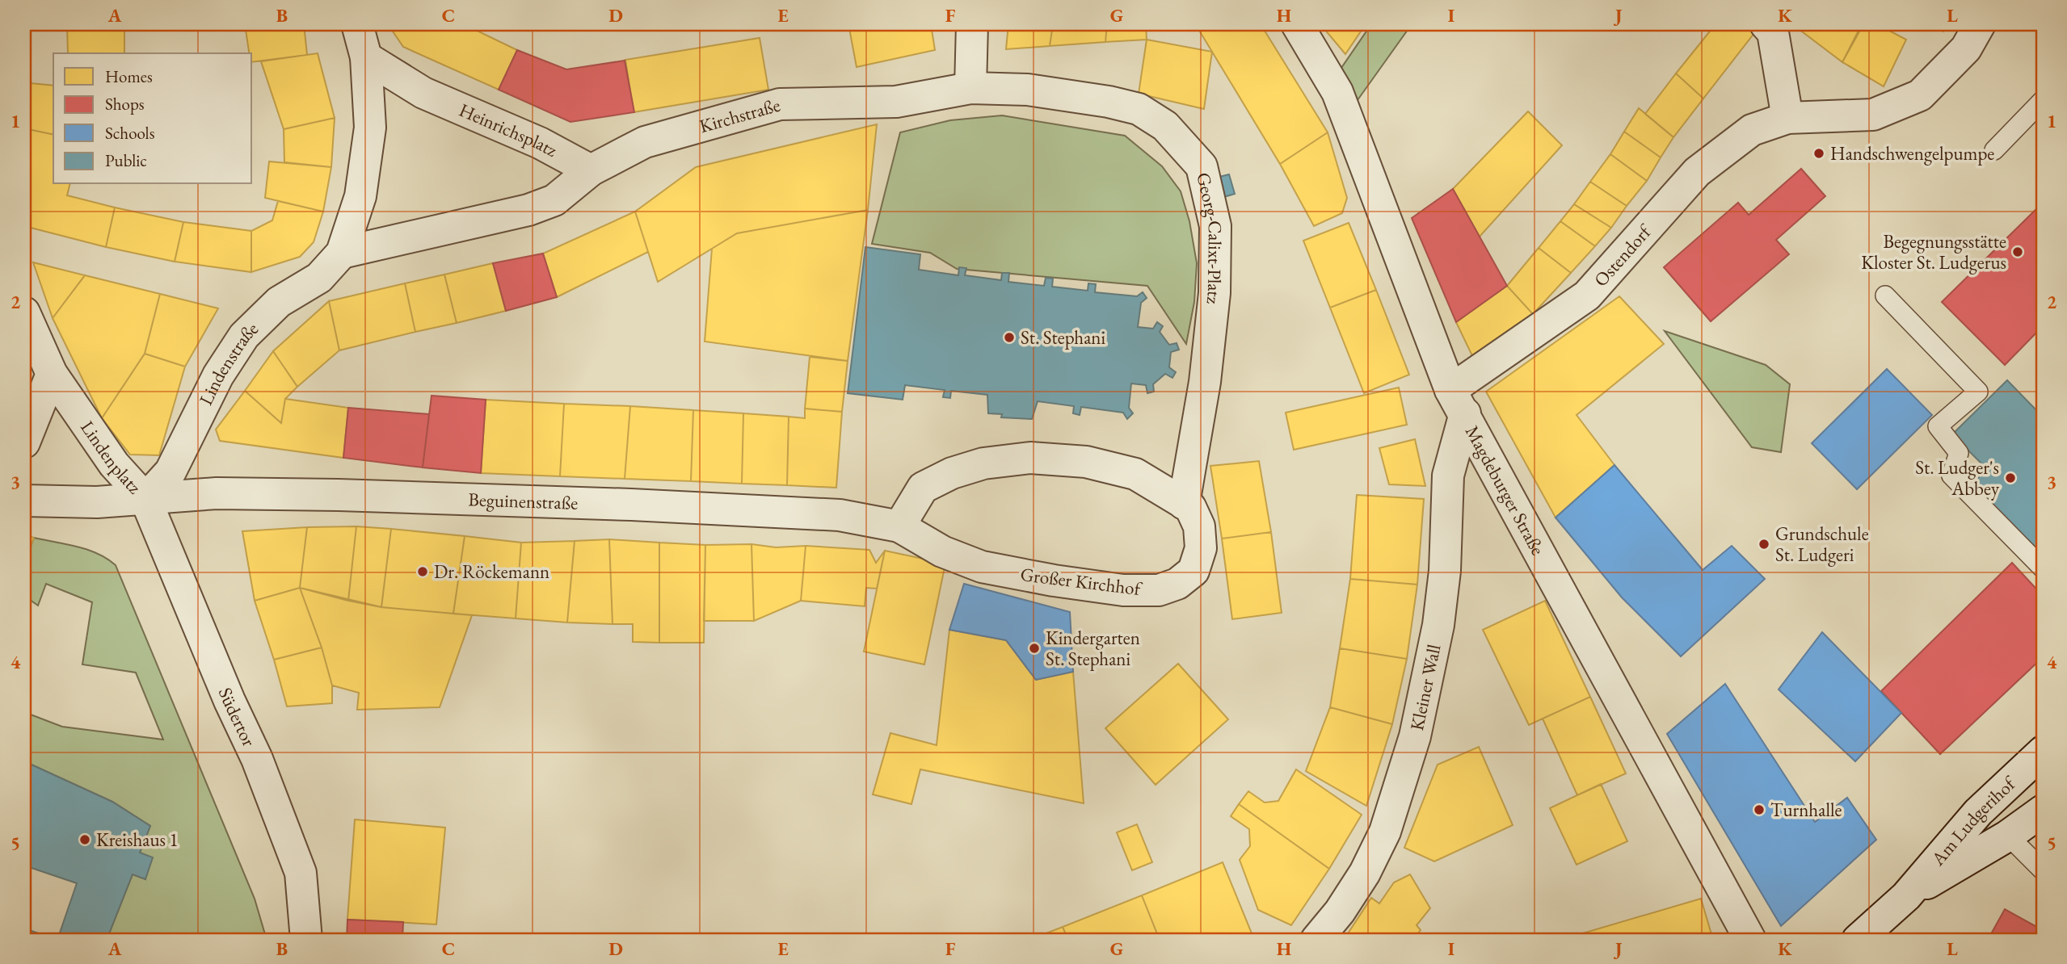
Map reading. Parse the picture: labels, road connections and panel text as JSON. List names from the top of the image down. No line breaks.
{"streets":{"street":["Kirchstraße","Heinrichsplatz","Georg-Calixt-Platz","Ostendorf","Lindenstraße","Lindenplatz","Magdeburger Straße","Beguinenstraße","Großer Kirchhof","Kleiner Wall","Südertor","Am Ludgerihof"]},"crossings":[["Kirchstraße","Heinrichsplatz"],["Kirchstraße","Georg-Calixt-Platz"],["Georg-Calixt-Platz","Großer Kirchhof"],["Ostendorf","Magdeburger Straße"],["Ostendorf","Kleiner Wall"],["Lindenstraße","Lindenplatz"],["Lindenstraße","Beguinenstraße"],["Lindenstraße","Südertor"],["Lindenplatz","Beguinenstraße"],["Lindenplatz","Südertor"],["Magdeburger Straße","Kleiner Wall"],["Beguinenstraße","Großer Kirchhof"],["Beguinenstraße","Südertor"]],"places":["Handschwengelpumpe","Begegnungsstätte Kloster St. Ludgerus","St. Stephani","St. Ludger's Abbey","Grundschule St. Ludgeri","Dr. Röckemann","Kindergarten St. Stephani","Turnhalle","Kreishaus 1"],"legend":["Homes","Shops","Schools","Public"],"grid":{"columns":["A","B","C","D","E","F","G","H","I","J","K","L"],"rows":["1","2","3","4","5"]}}
